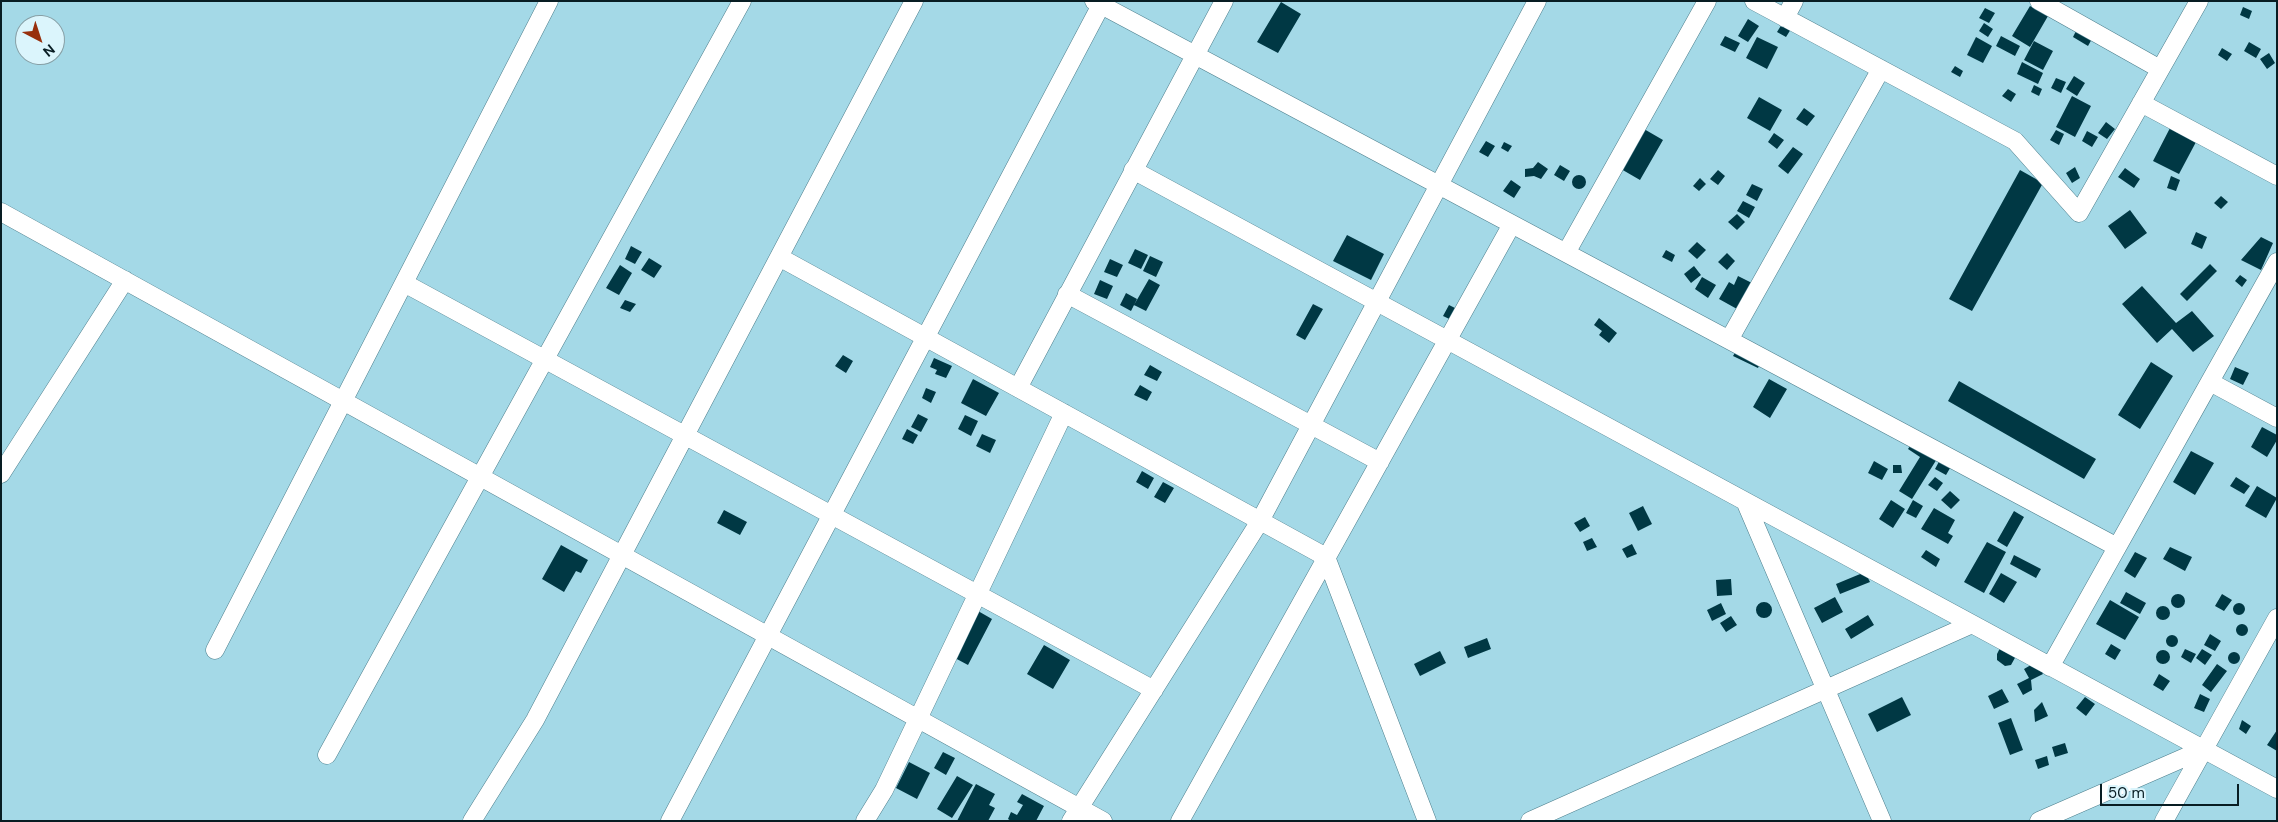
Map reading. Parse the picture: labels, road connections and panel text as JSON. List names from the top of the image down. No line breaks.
{"scale_bar":"50 m","north":"bottom right"}
